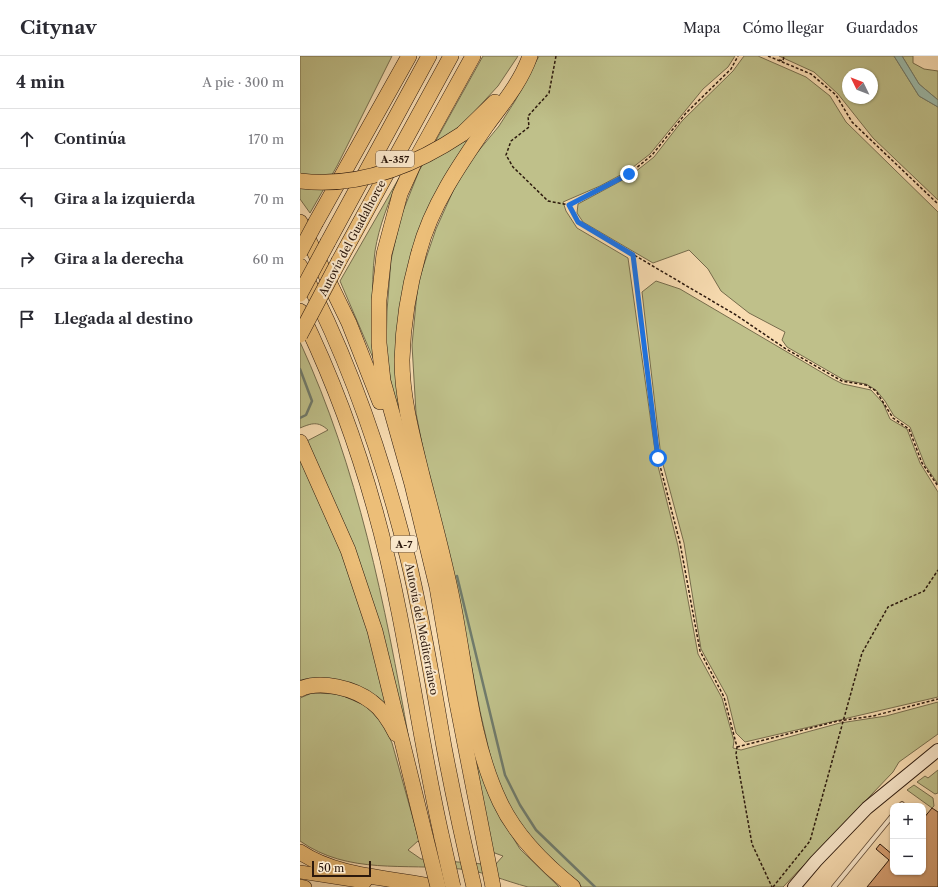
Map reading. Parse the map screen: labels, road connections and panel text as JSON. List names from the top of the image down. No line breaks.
{"streets":{"highway":["A-357","Autovía del Guadalhorce","A-7","Autovía del Mediterráneo"]},"scale_bar":"50 m","north":"top left","page":{"header":"Citynav","nav":["Mapa","Cómo llegar","Guardados"],"heading":["4 min","A pie · 300 m"],"list":[["Continúa","170 m"],["Gira a la izquierda","70 m"],["Gira a la derecha","60 m"],"Llegada al destino"],"map_buttons":["+","−"],"scale":"50 m"}}
